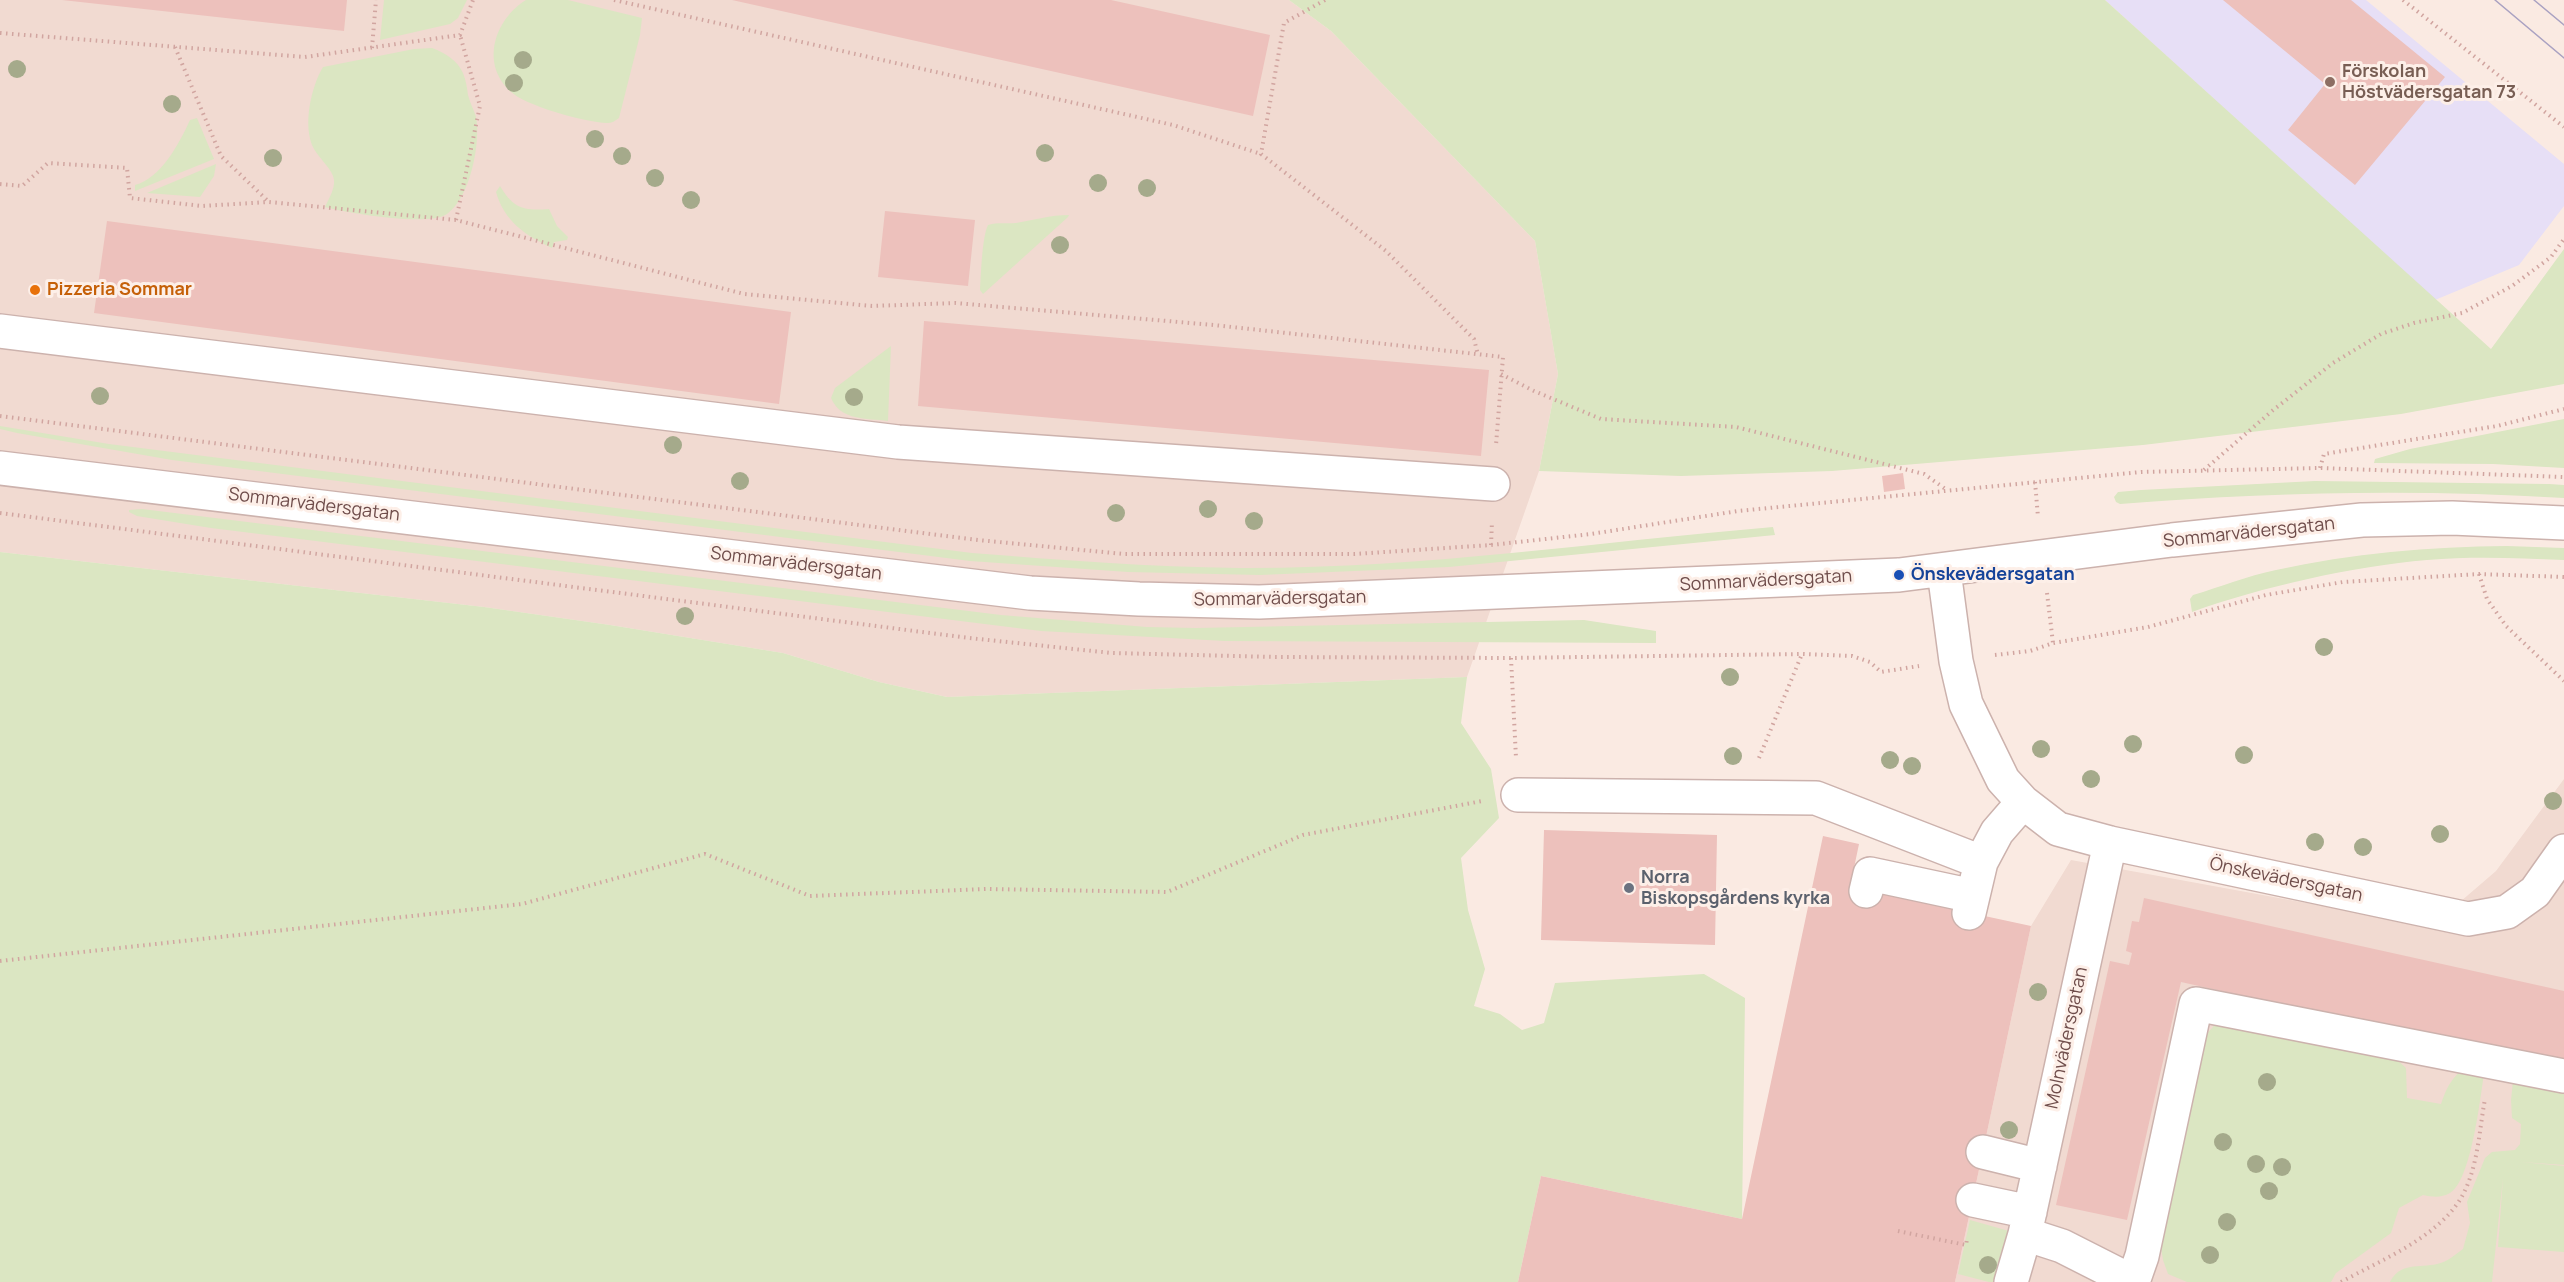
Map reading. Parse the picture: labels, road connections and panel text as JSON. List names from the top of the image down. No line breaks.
{"streets":{"street":["Sommarvädersgatan","Önskevädersgatan","Molnvädersgatan"]},"crossings":[["Sommarvädersgatan","Önskevädersgatan"],["Önskevädersgatan","Molnvädersgatan"]],"places":["Förskolan Höstvädersgatan 73","Pizzeria Sommar","Önskevädersgatan","Norra Biskopsgårdens kyrka"]}
